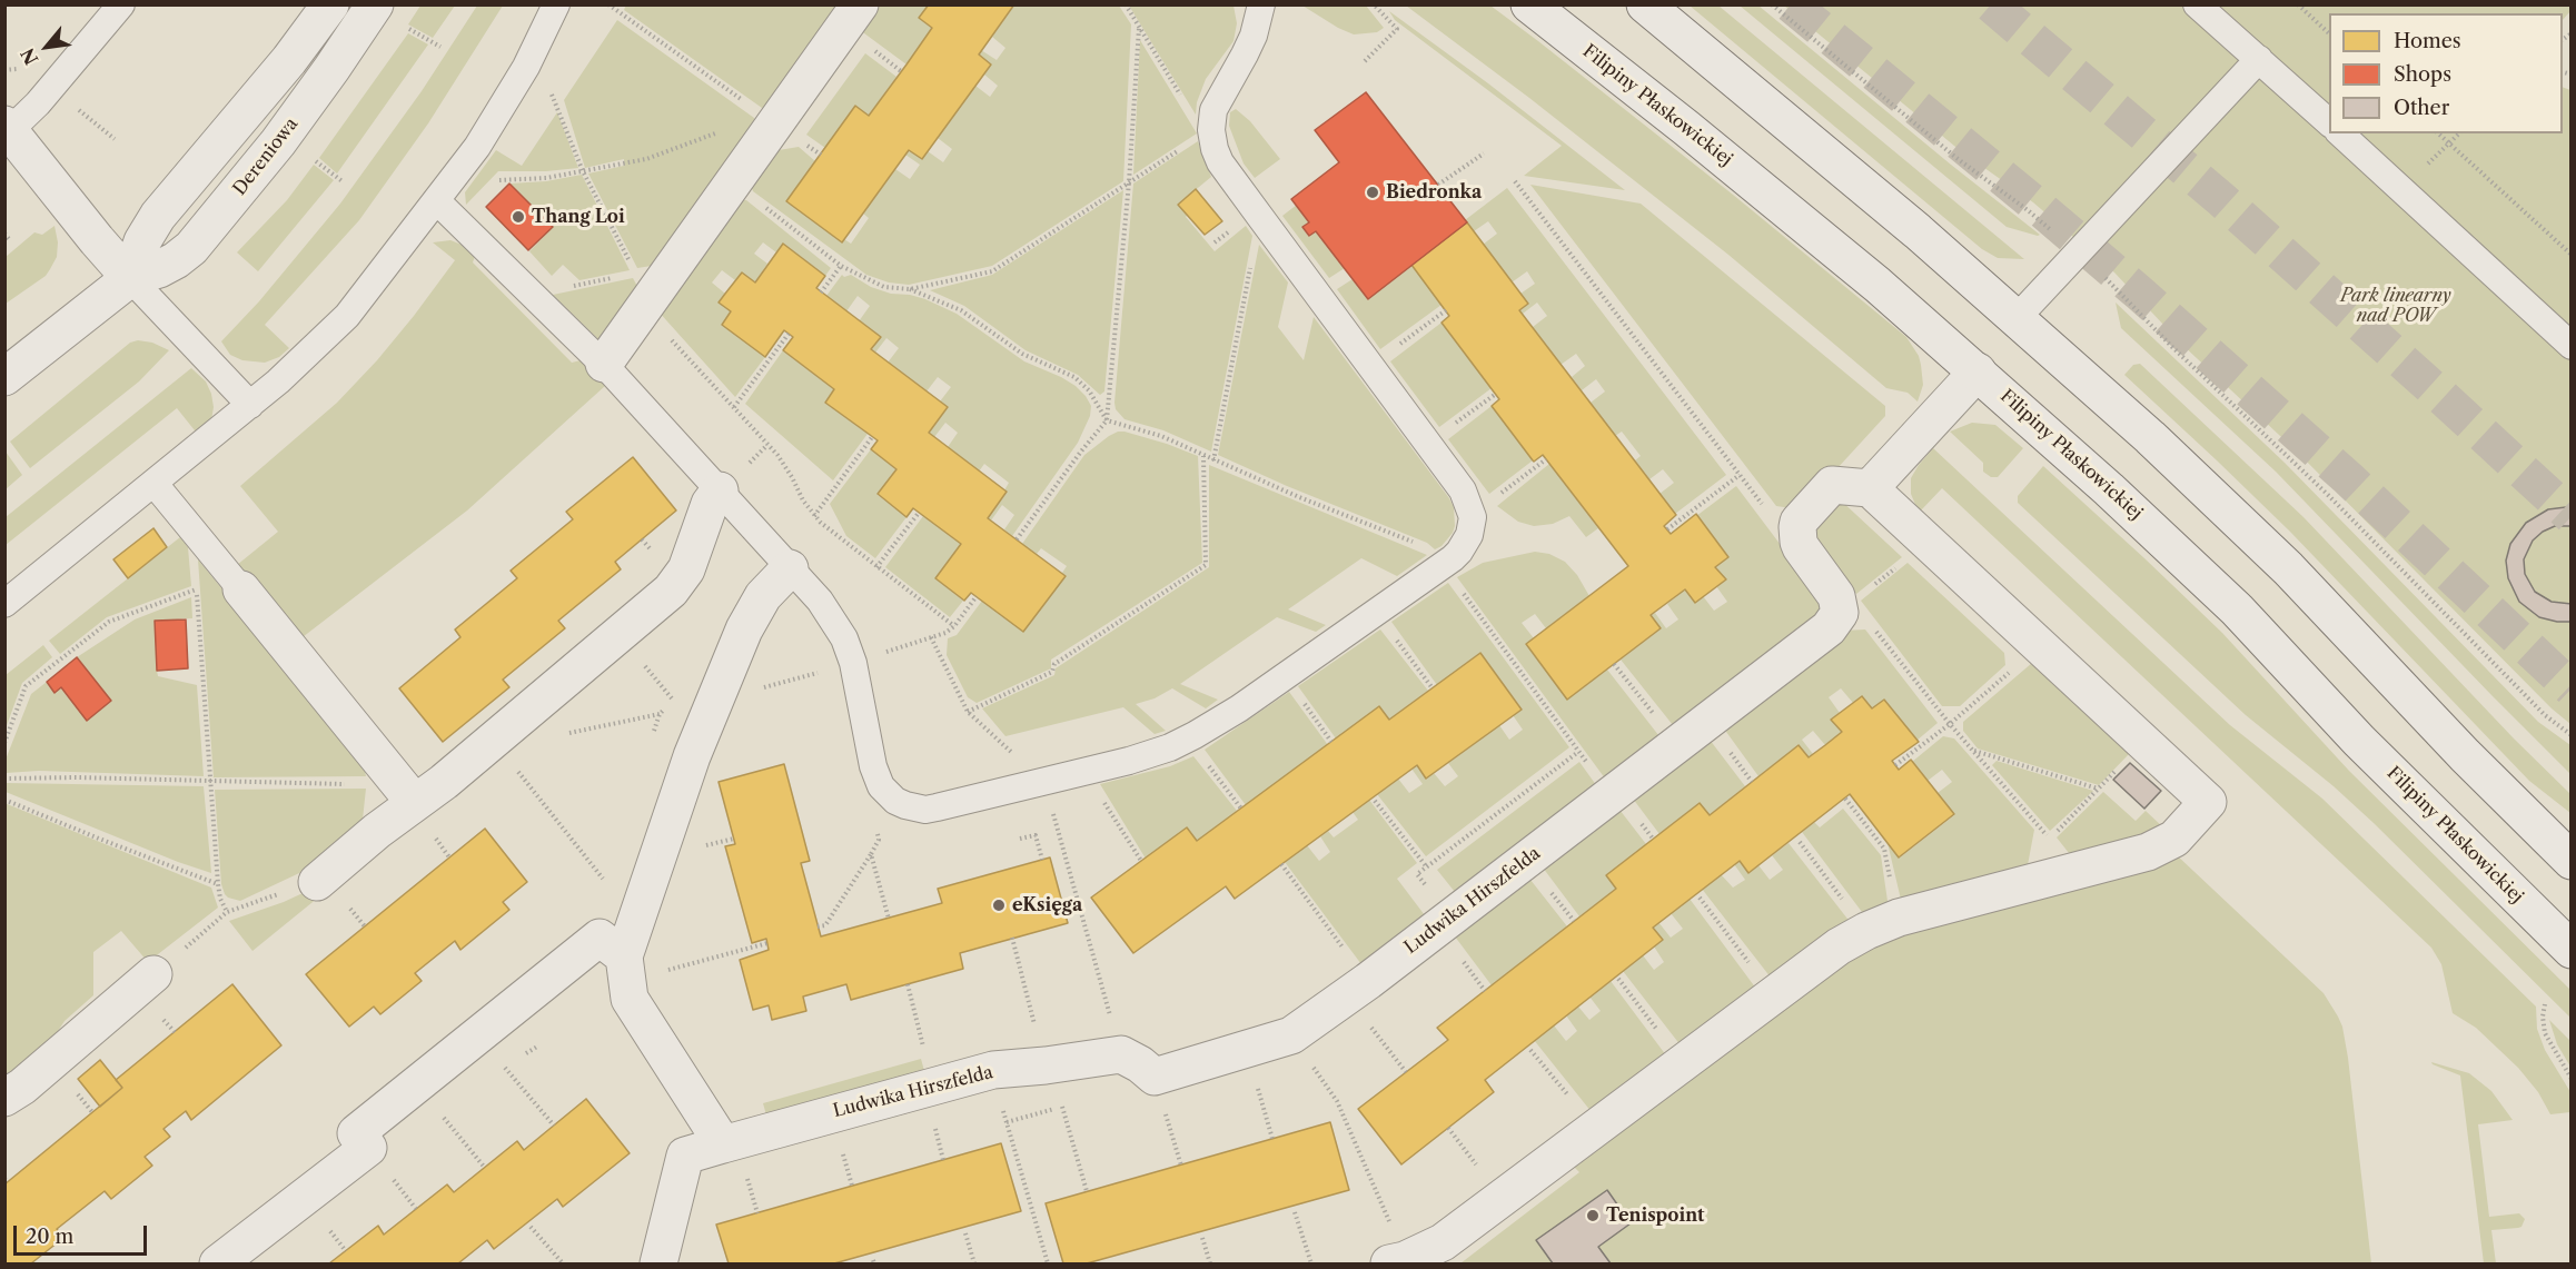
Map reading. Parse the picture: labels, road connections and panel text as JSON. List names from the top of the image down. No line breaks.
{"streets":{"street":["Filipiny Płaskowickiej","Dereniowa","Ludwika Hirszfelda"]},"parks":["Park linearny nad POW"],"places":["Biedronka","Thang Loi","eKsięga","Tenispoint"],"legend":["Homes","Shops","Other"],"scale_bar":"20 m","north":"bottom left"}
